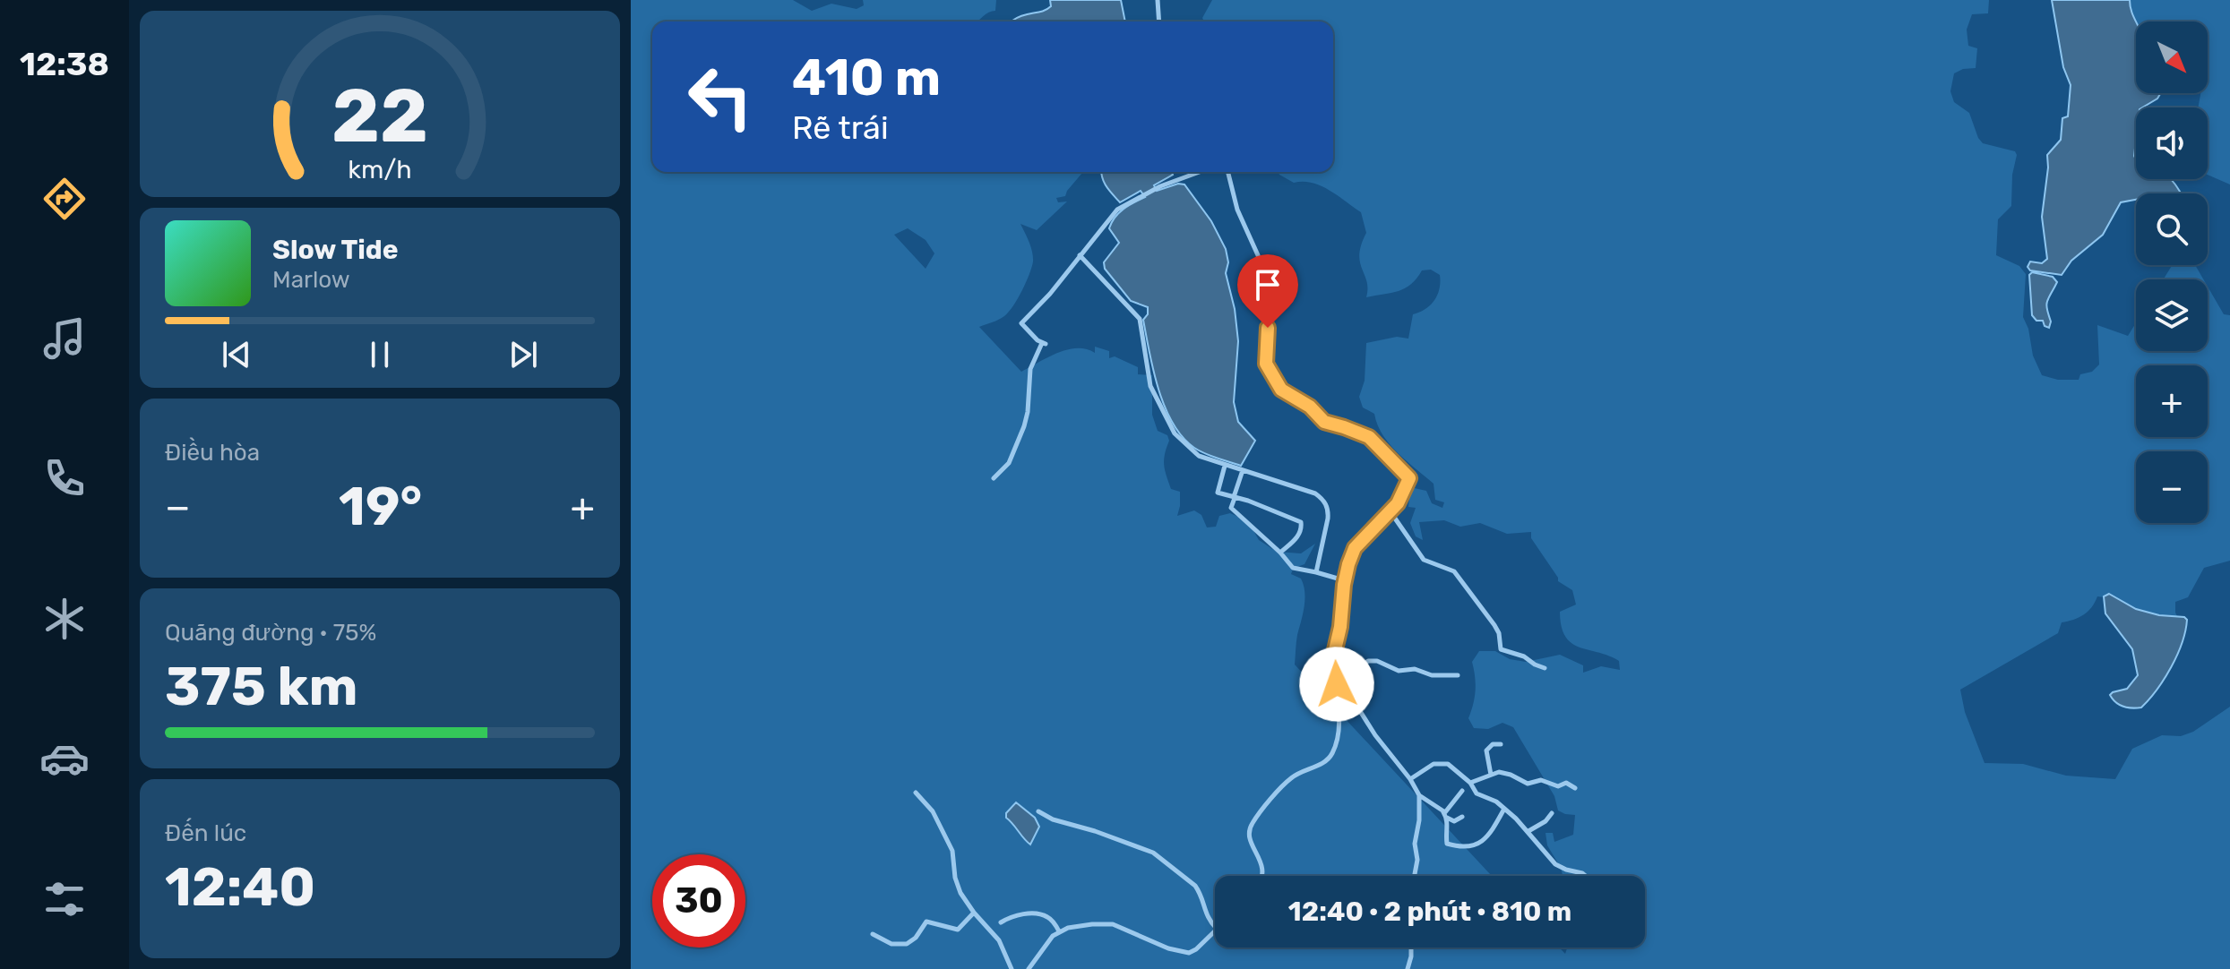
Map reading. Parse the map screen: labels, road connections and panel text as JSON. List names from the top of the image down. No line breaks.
{"north":"bottom right","page":{"tabs":"12:38","map_buttons":["+","−"],"turn":["410 m","Rẽ trái"],"song":["Slow Tide","Marlow"],"tile":["Điều hòa",["Quãng đường · 75%","375 km"],["Đến lúc","12:40"]],"heat":["−","19°","+"],"limit":"30","trip":"12:40 · 2 phút · 810 m","gauge":["22","km/h"]}}
